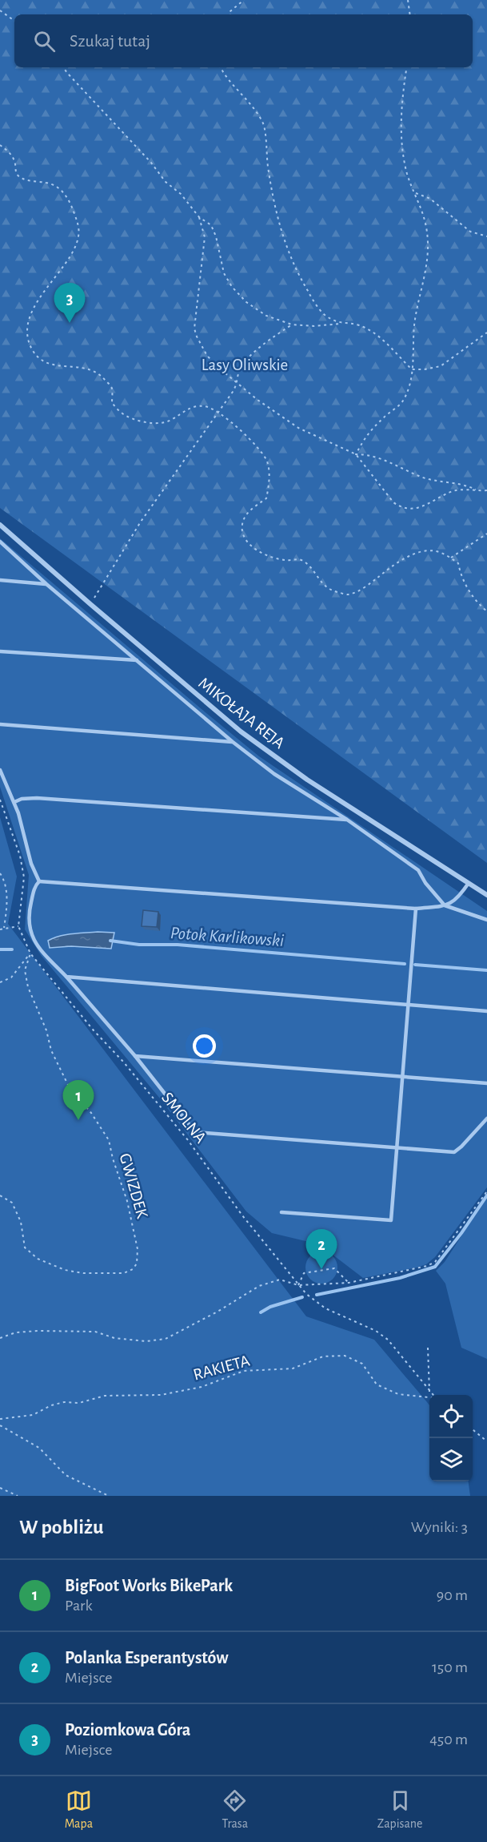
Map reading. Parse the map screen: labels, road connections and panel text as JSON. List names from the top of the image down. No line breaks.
{"streets":{"street":["MIKOŁAJA REJA"],"path":["SMOLNA","GWIZDEK","RAKIETA"]},"crossings":[["SMOLNA","GWIZDEK"]],"water":["Potok Karlikowski"],"parks":["Lasy Oliwskie"],"page":{"search":"Szukaj tutaj","pins":["3","1","2"],"heading":["W pobliżu","Wyniki: 3"],"list":[{"mark":"1","name":"BigFoot Works BikePark","note":"Park","value":"90 m"},{"mark":"2","name":"Polanka Esperantystów","note":"Miejsce","value":"150 m"},{"mark":"3","name":"Poziomkowa Góra","note":"Miejsce","value":"450 m"}],"nav":["Mapa","Trasa","Zapisane"]}}
